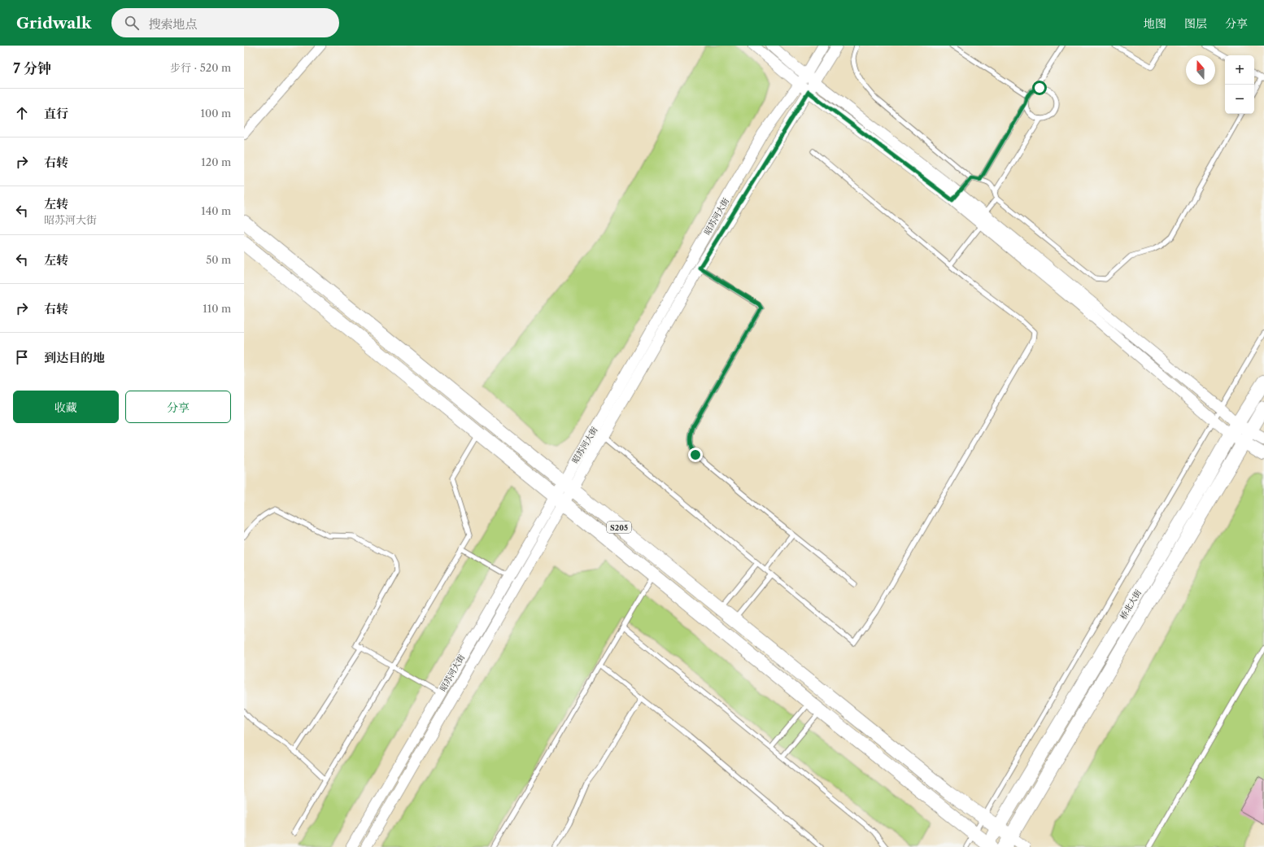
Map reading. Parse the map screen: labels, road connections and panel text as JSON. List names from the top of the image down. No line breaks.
{"streets":{"main road":["S205","桥北大街"],"street":["昭苏河大街"]},"crossings":[["昭苏河大街","S205"],["S205","桥北大街"]],"north":"top","page":{"header":"Gridwalk","search":"搜索地点","nav":["地图","图层","分享"],"heading":["7 分钟","步行 · 520 m"],"map_buttons":["+","−"],"list":[["直行","100 m"],["右转","120 m"],["左转","昭苏河大街","140 m"],["左转","50 m"],["右转","110 m"],"到达目的地"],"buttons":["收藏","分享"]}}
